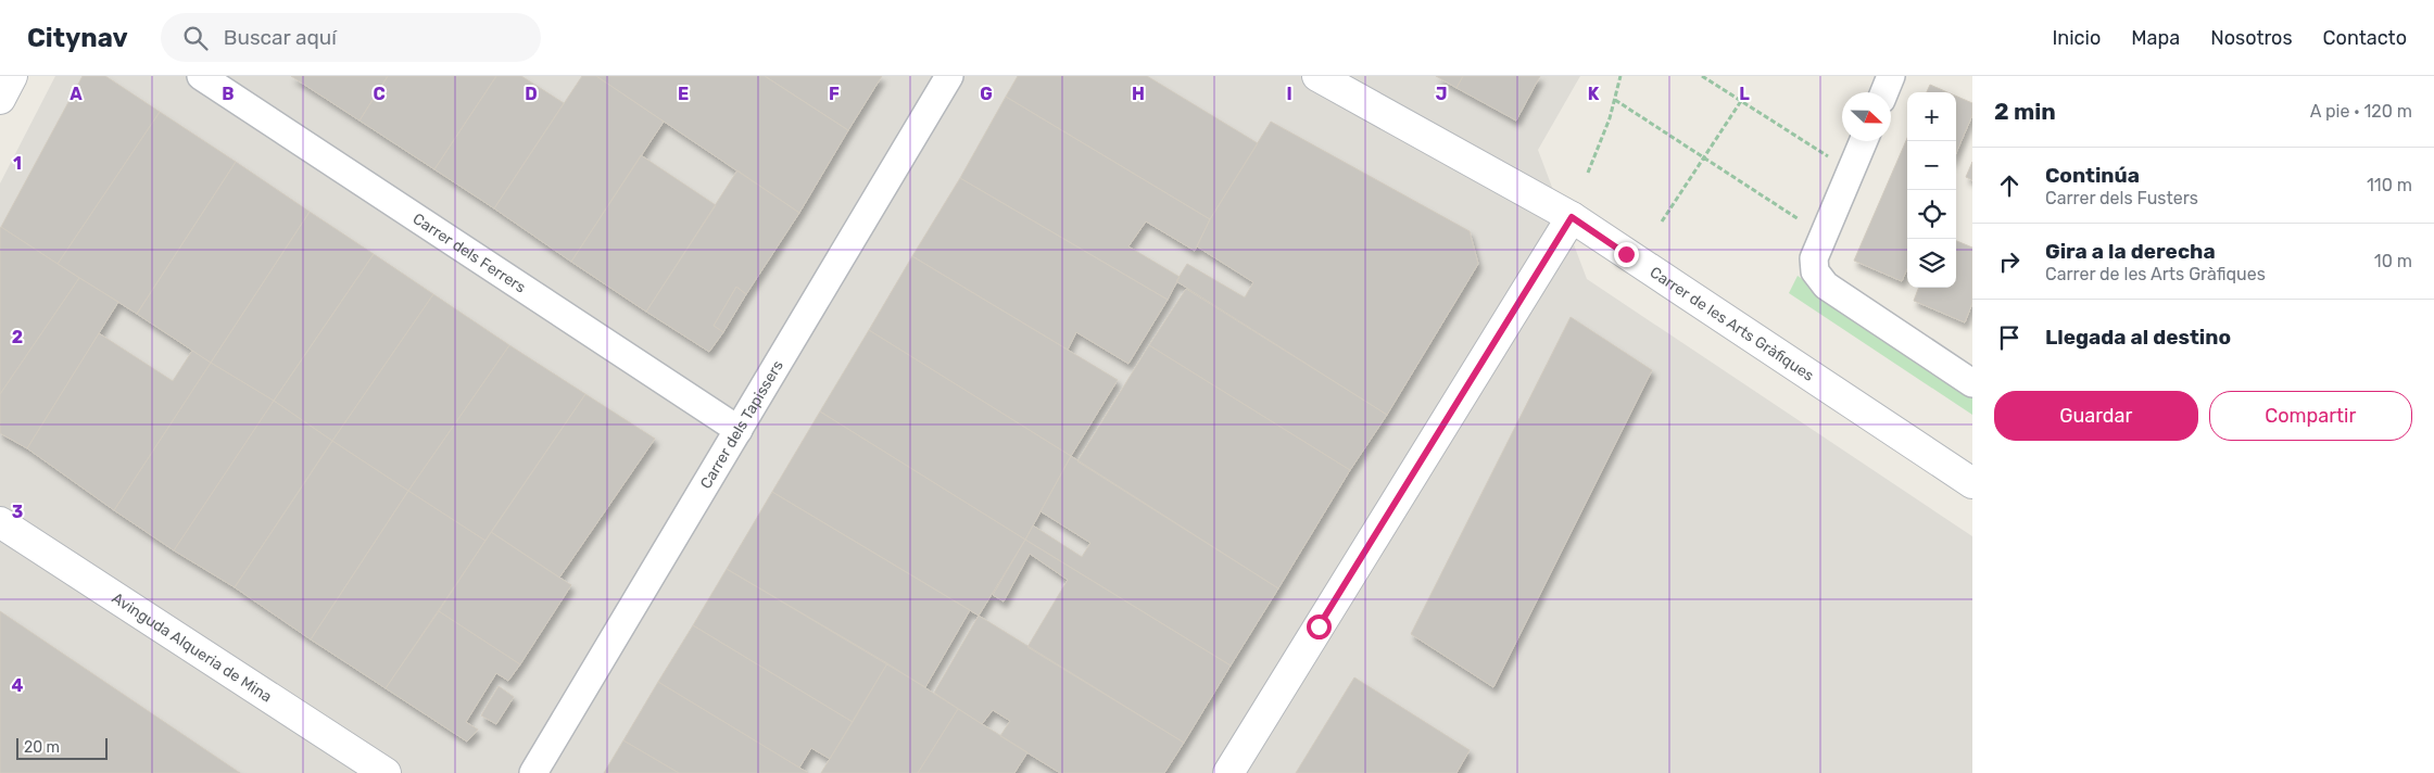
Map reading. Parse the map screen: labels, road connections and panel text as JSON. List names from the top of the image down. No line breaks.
{"streets":{"street":["Carrer dels Ferrers","Carrer de les Arts Gràfiques","Carrer dels Tapissers","Avinguda Alqueria de Mina"]},"crossings":[["Carrer dels Ferrers","Carrer dels Tapissers"]],"scale_bar":"20 m","north":"right","page":{"header":"Citynav","search":"Buscar aquí","nav":["Inicio","Mapa","Nosotros","Contacto"],"heading":["2 min","A pie · 120 m"],"map_buttons":["+","−"],"list":[["Continúa","Carrer dels Fusters","110 m"],["Gira a la derecha","Carrer de les Arts Gràfiques","10 m"],"Llegada al destino"],"buttons":["Guardar","Compartir"],"scale":"20 m"},"grid":{"columns":["A","B","C","D","E","F","G","H","I","J","K","L"],"rows":["1","2","3","4"]}}
